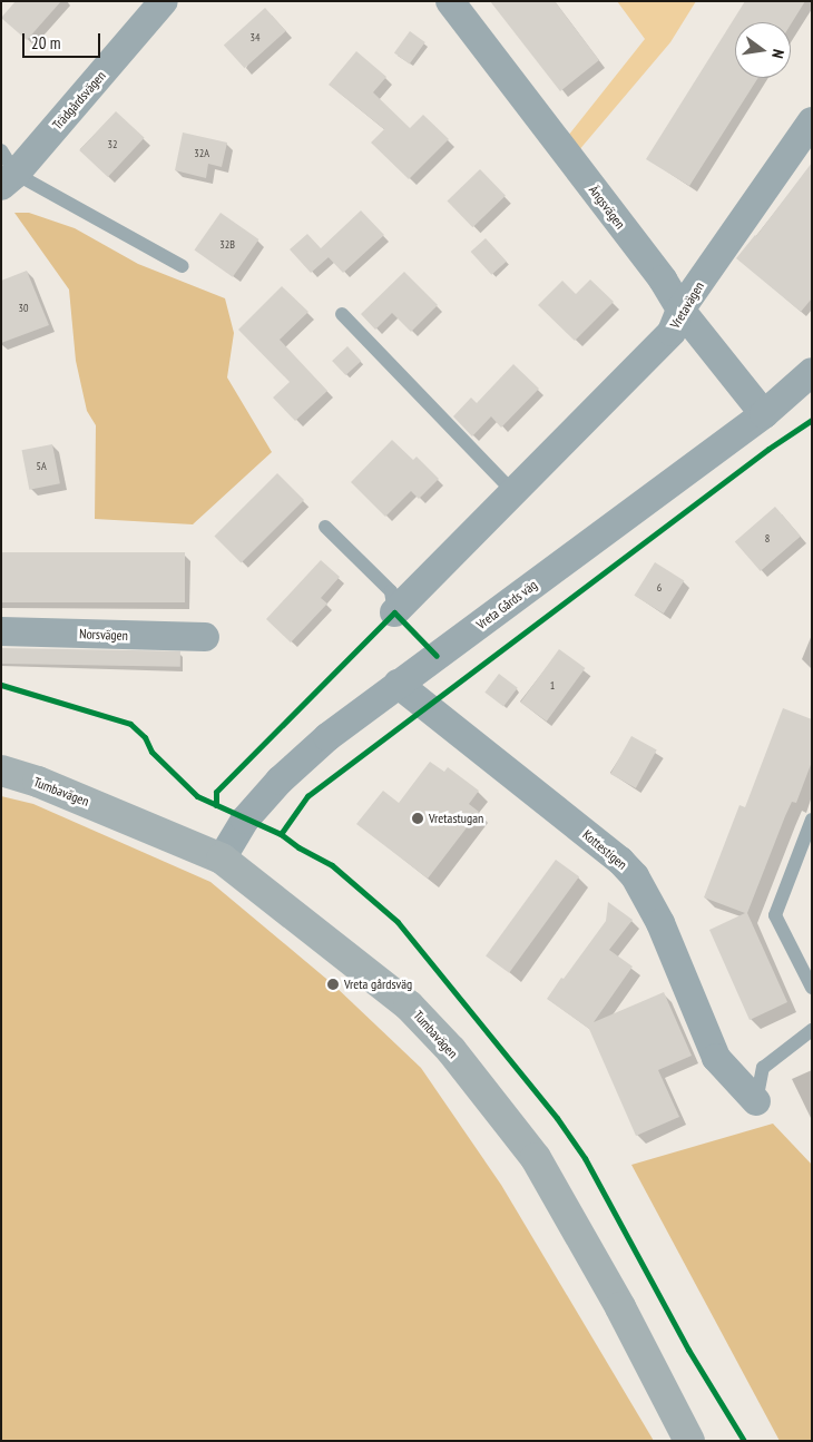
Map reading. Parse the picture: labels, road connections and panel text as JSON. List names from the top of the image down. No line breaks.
{"streets":{"main road":["Tumbavägen"],"street":["Trädgårdsvägen","Ängsvägen","Vretavägen","Vreta Gårds väg","Norsvägen","Kottestigen"]},"crossings":[["Ängsvägen","Vretavägen"],["Ängsvägen","Vreta Gårds väg"],["Vreta Gårds väg","Tumbavägen"],["Vreta Gårds väg","Kottestigen"]],"places":["Vretastugan","Vreta gårdsväg"],"house_numbers":["34","32","32A","32B","30","5A","8","6","1"],"scale_bar":"20 m","north":"right"}
